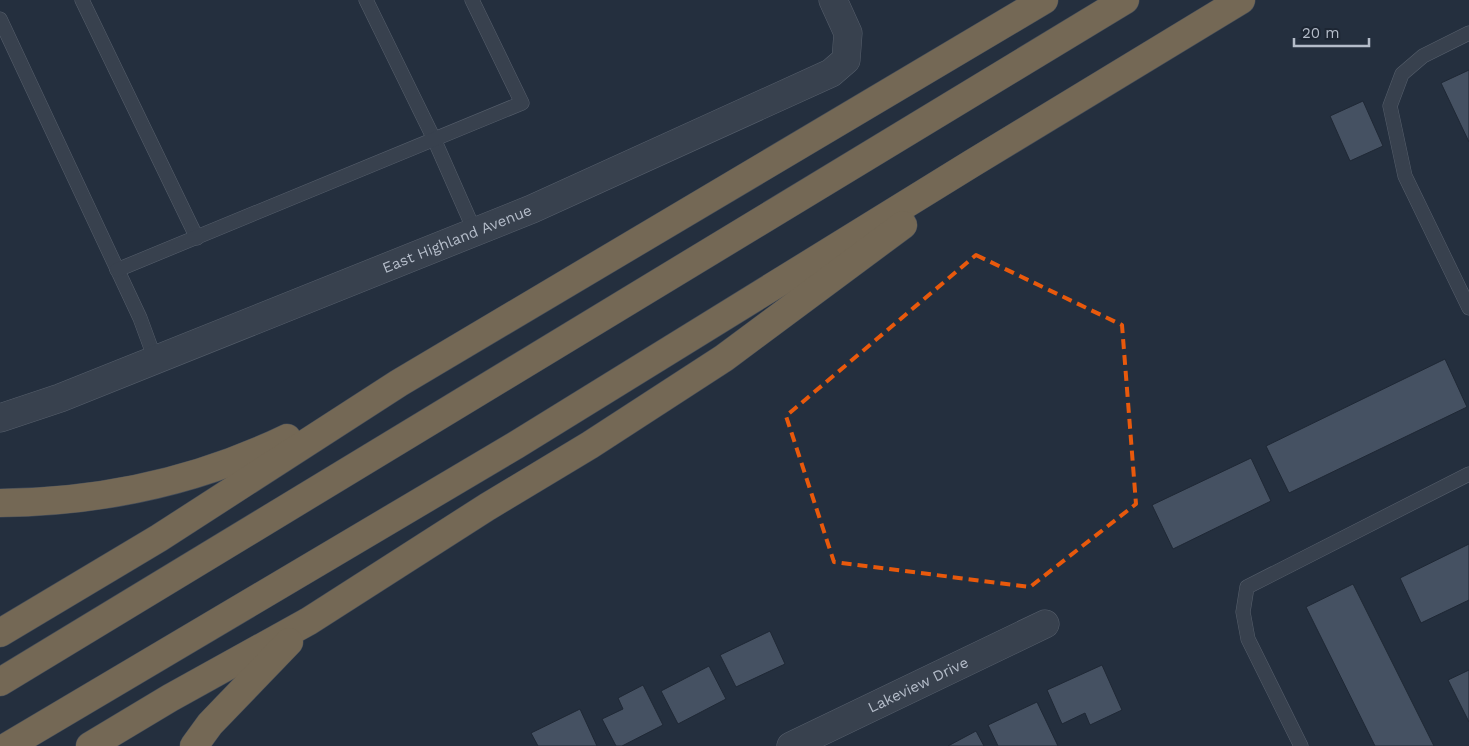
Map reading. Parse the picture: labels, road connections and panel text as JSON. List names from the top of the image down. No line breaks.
{"streets":{"street":["East Highland Avenue","Lakeview Drive"]},"scale_bar":"20 m"}
